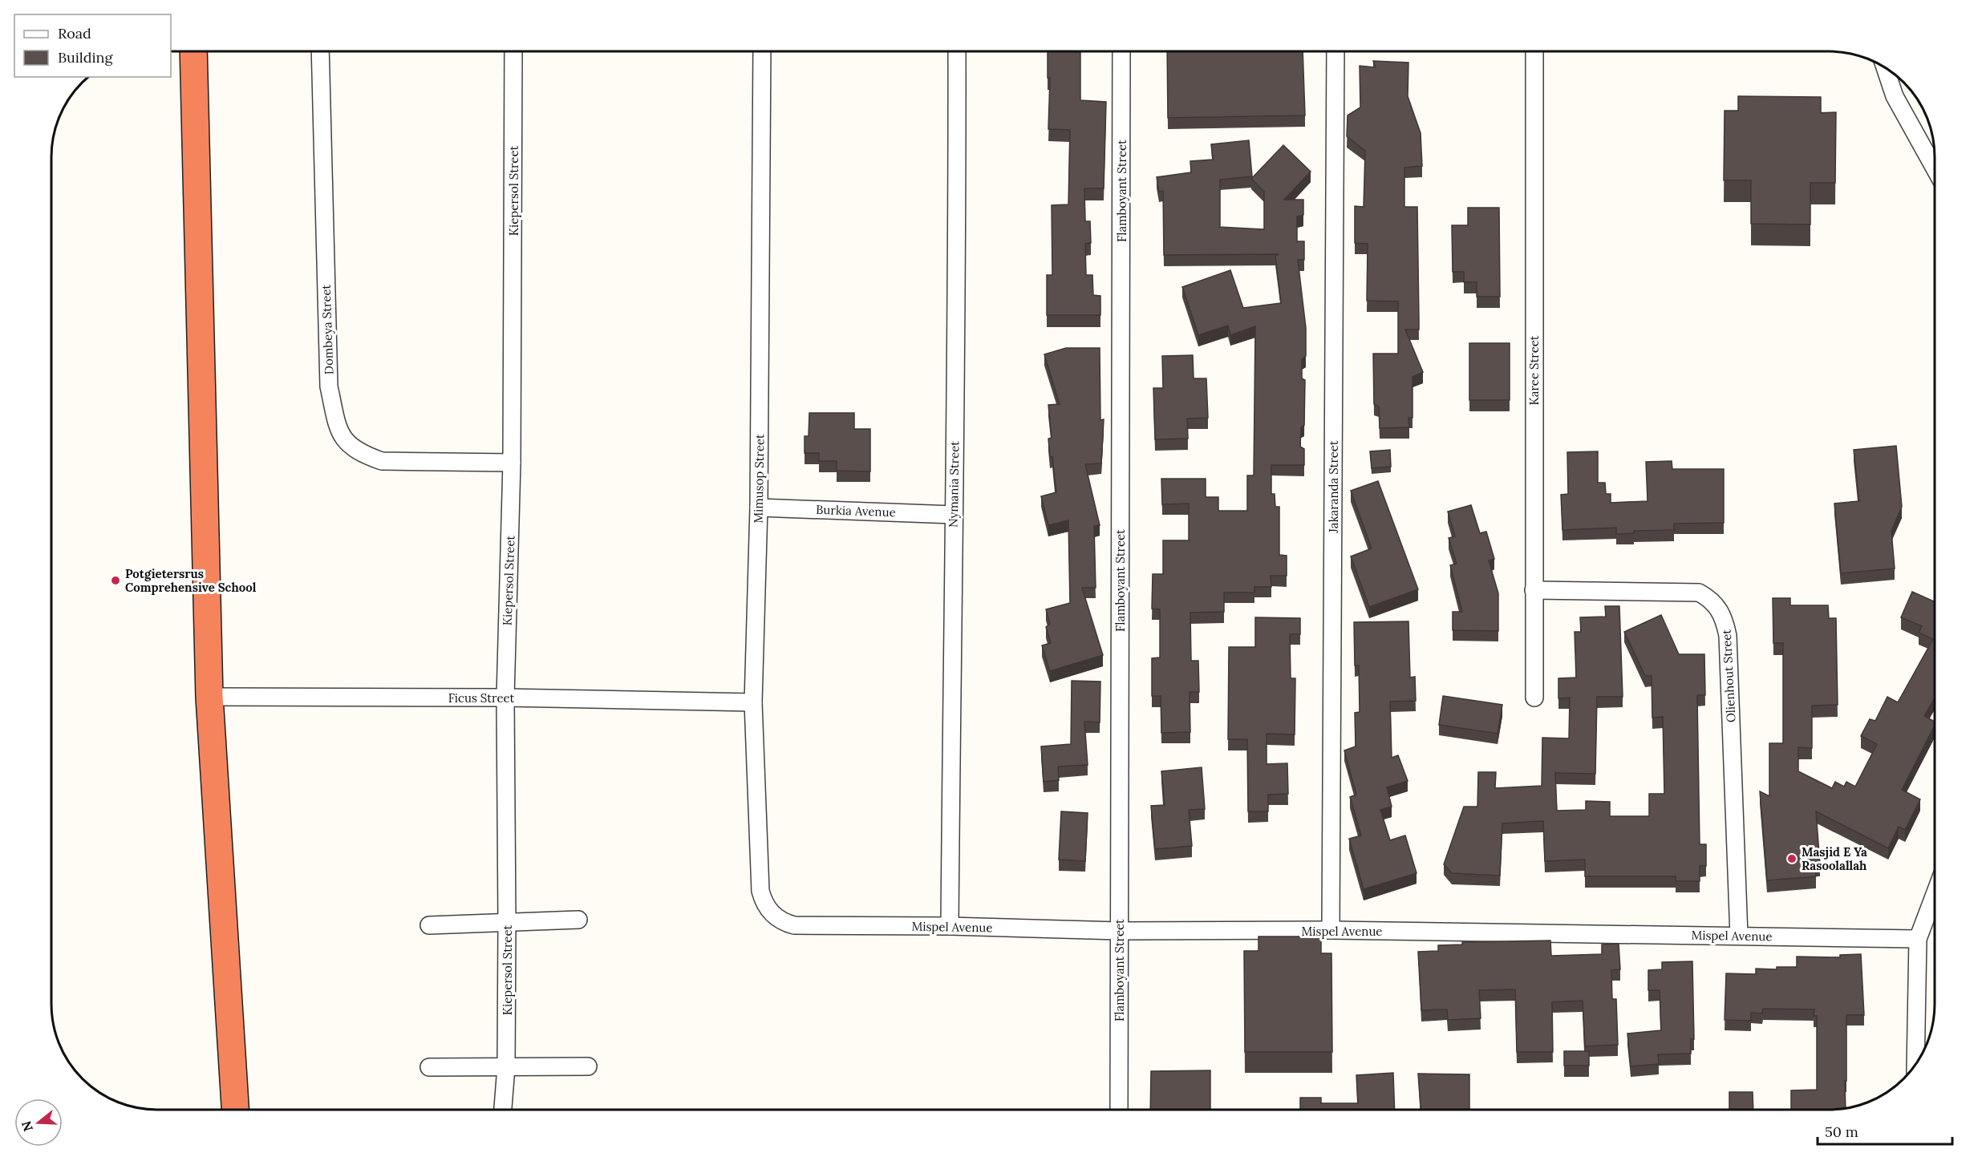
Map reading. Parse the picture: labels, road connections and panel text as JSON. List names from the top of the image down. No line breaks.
{"streets":{"street":["Kiepersol Street","Flamboyant Street","Dombeya Street","Karee Street","Mimusop Street","Nymania Street","Jakaranda Street","Burkia Avenue","Olienhout Street","Ficus Street","Mispel Avenue"]},"crossings":[["Kiepersol Street","Dombeya Street"],["Kiepersol Street","Ficus Street"],["Flamboyant Street","Mispel Avenue"],["Karee Street","Olienhout Street"],["Mimusop Street","Burkia Avenue"],["Mimusop Street","Ficus Street"],["Mimusop Street","Mispel Avenue"],["Nymania Street","Burkia Avenue"],["Nymania Street","Mispel Avenue"],["Jakaranda Street","Mispel Avenue"],["Olienhout Street","Mispel Avenue"]],"places":["Potgietersrus Comprehensive School","Masjid E Ya Rasoolallah"],"legend":["Road","Building"],"scale_bar":"50 m","north":"left"}
